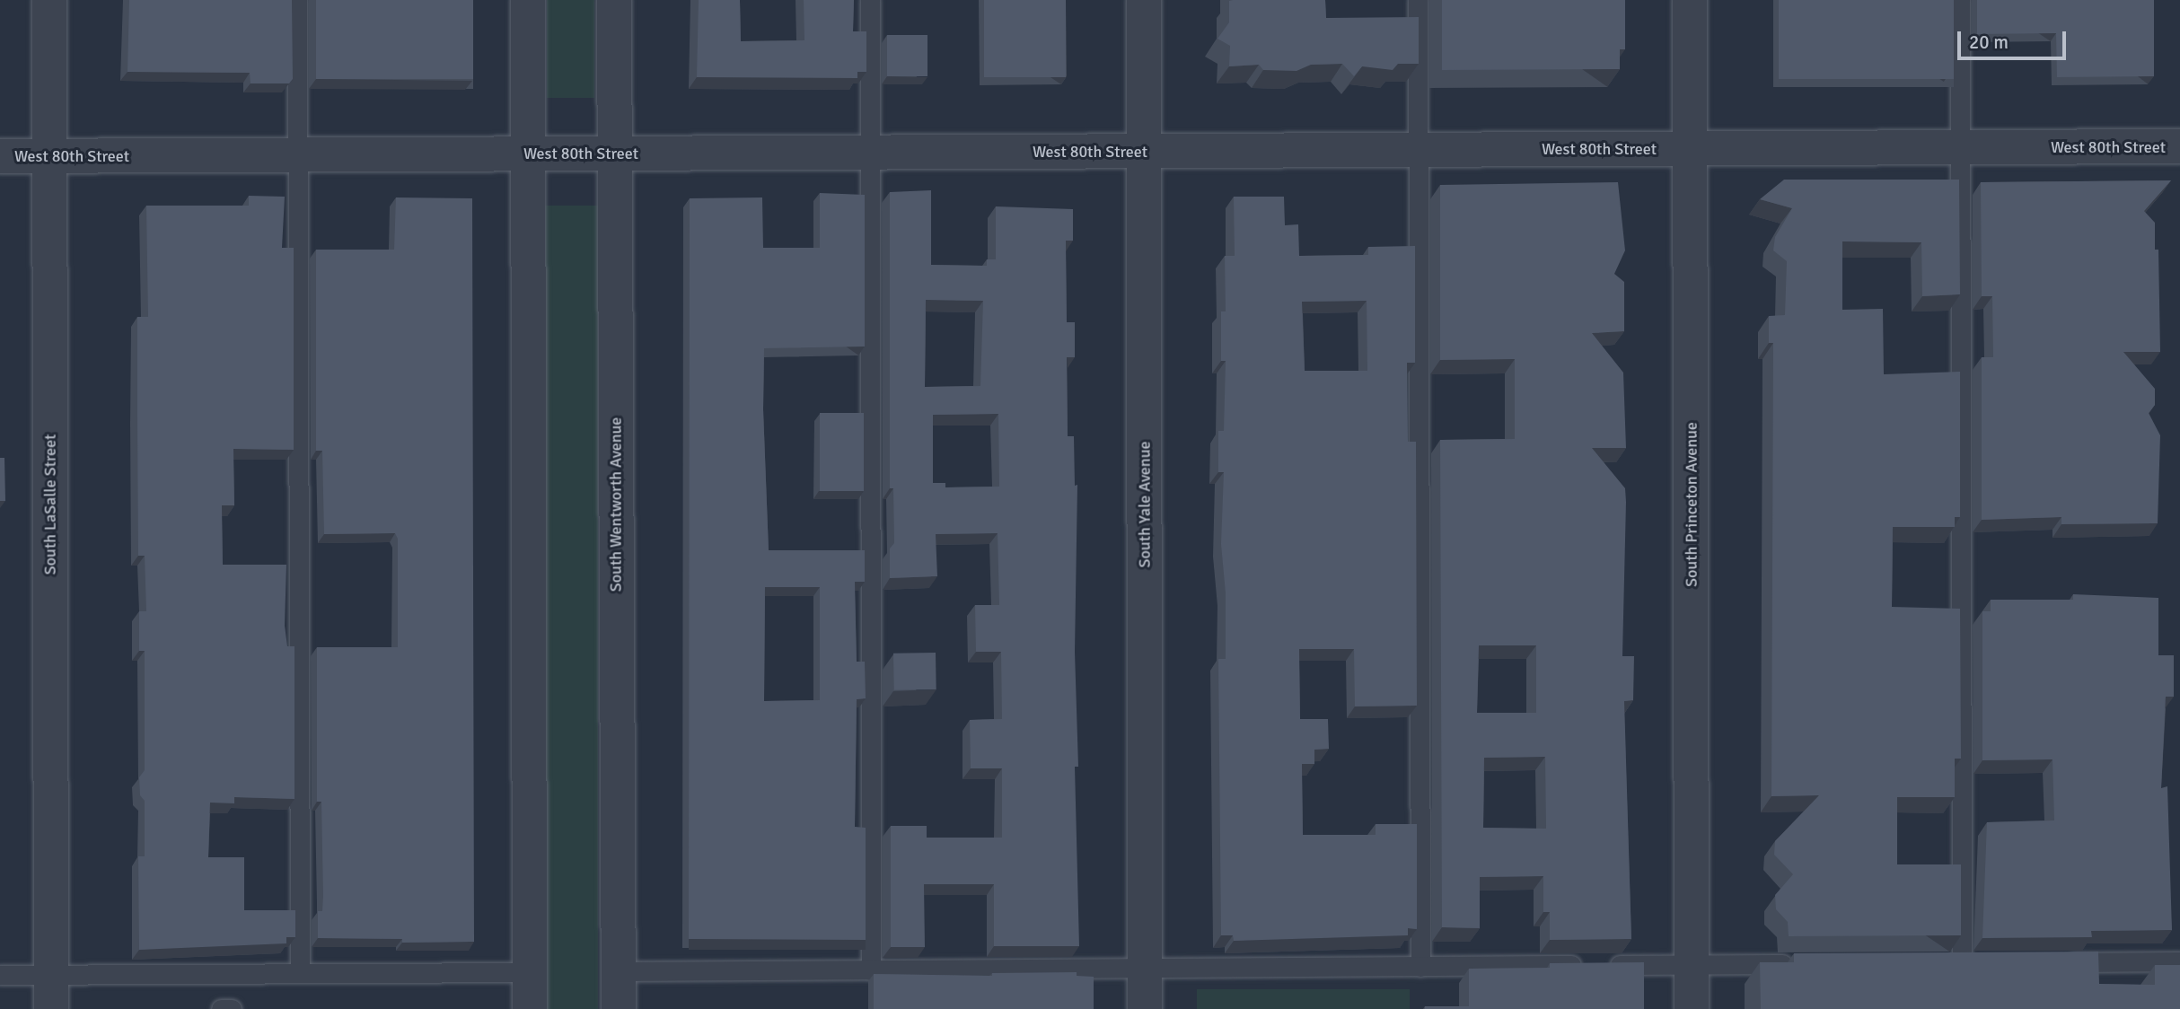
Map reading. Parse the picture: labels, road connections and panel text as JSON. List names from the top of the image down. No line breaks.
{"streets":{"street":["West 80th Street","South LaSalle Street","South Wentworth Avenue","South Yale Avenue","South Princeton Avenue"]},"crossings":[["West 80th Street","South LaSalle Street"],["West 80th Street","South Wentworth Avenue"],["West 80th Street","South Yale Avenue"],["West 80th Street","South Princeton Avenue"]],"scale_bar":"20 m"}
